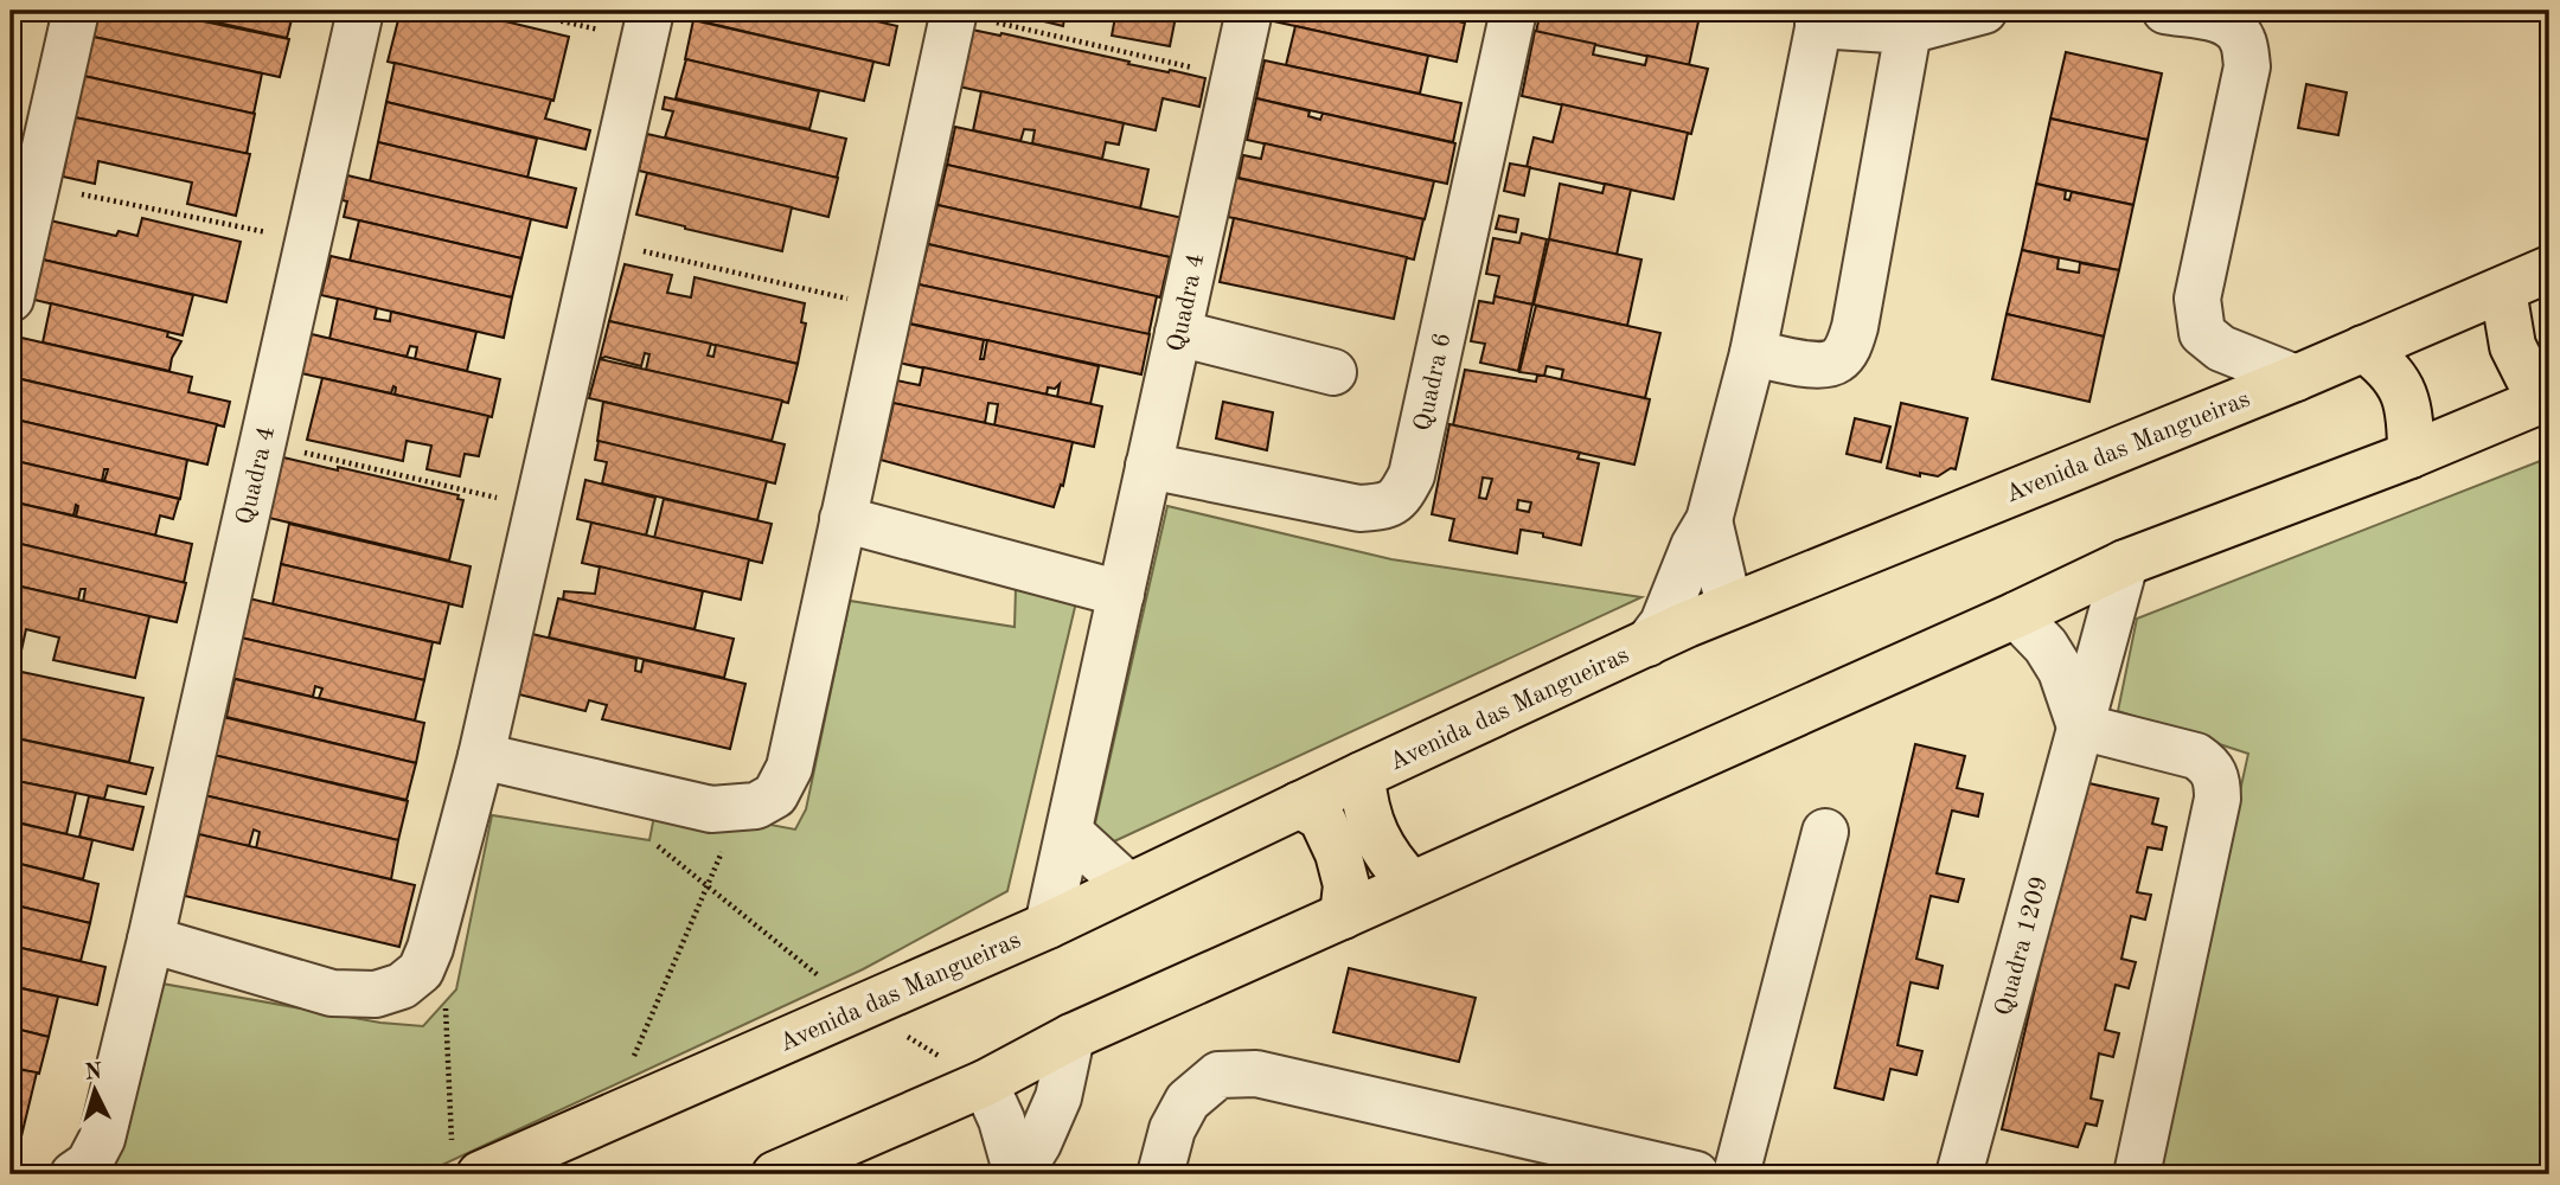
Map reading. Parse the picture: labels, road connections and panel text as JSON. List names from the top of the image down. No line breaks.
{"streets":{"main road":["Avenida das Mangueiras"],"street":["Quadra 4","Quadra 6","Quadra 1209"]},"crossings":[["Quadra 4","Quadra 6"],["Quadra 4","Avenida das Mangueiras"]],"north":"top"}
